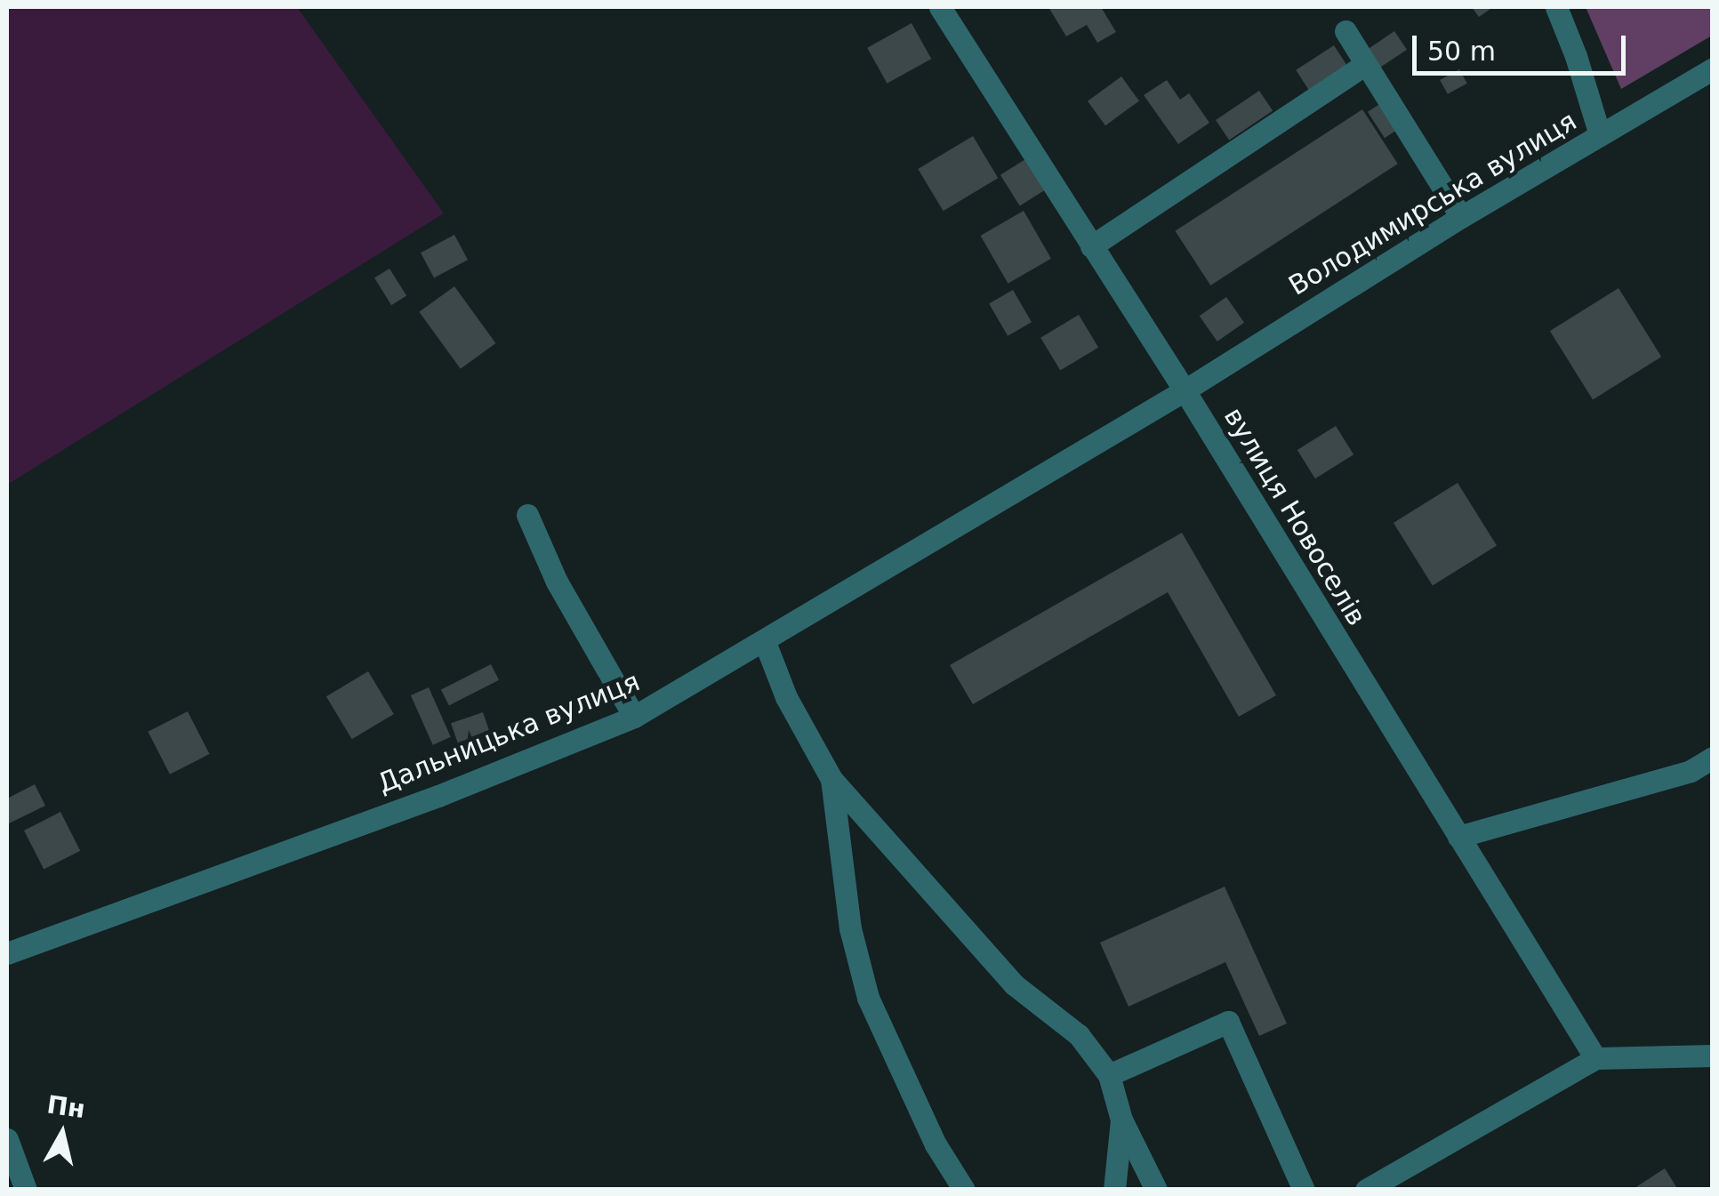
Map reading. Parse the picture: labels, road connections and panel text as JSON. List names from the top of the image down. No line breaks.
{"streets":{"street":["Володимирська вулиця","вулиця Новоселів","Дальницька вулиця"]},"crossings":[["Володимирська вулиця","вулиця Новоселів"],["Володимирська вулиця","Дальницька вулиця"],["вулиця Новоселів","Дальницька вулиця"]],"scale_bar":"50 m","north":"top"}
